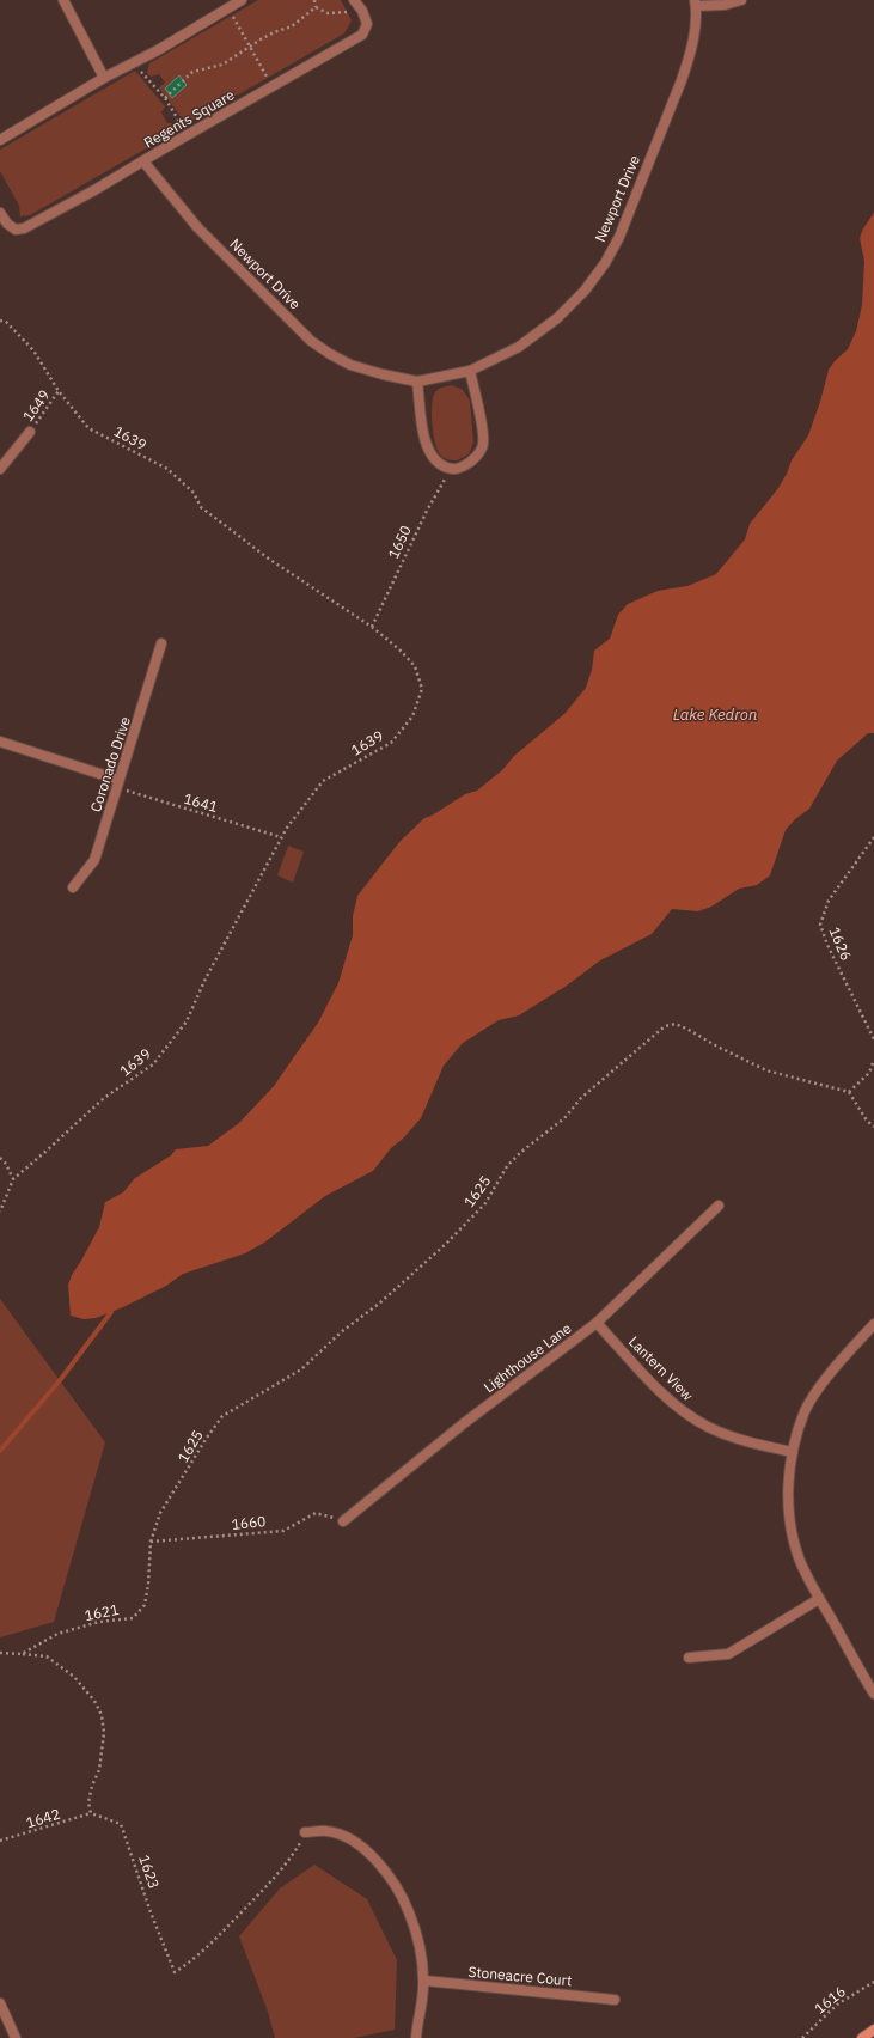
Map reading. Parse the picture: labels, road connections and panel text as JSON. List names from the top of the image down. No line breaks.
{"streets":{"street":["Regents Square","Newport Drive","Coronado Drive","Lighthouse Lane","Lantern View","Stoneacre Court"],"path":["1649","1639","1650","1641","1626","1625","1660","1621","1642","1623","1616"]},"crossings":[["Regents Square","Newport Drive"],["1649","1639"],["1639","1650"],["1639","1641"],["Coronado Drive","1641"],["1625","1660"],["1625","1621"],["Lighthouse Lane","Lantern View"],["Lighthouse Lane","1660"],["1660","1621"],["1642","1623"]],"water":["Lake Kedron"]}
